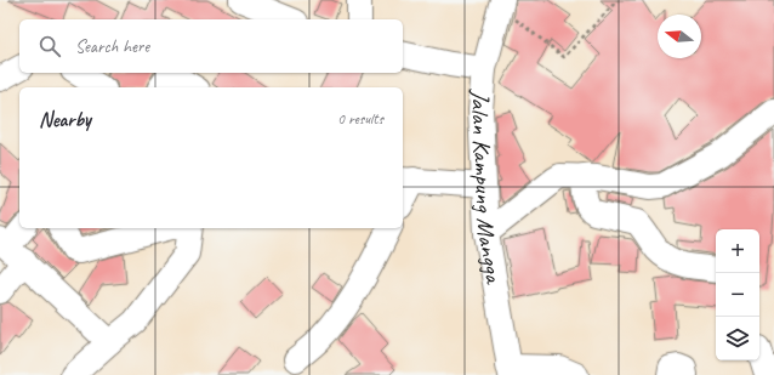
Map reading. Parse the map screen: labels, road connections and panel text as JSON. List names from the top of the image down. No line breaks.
{"streets":{"street":["Jalan Kampung Mangga"]},"north":"left","page":{"search":"Search here","heading":["Nearby","0 results"],"map_buttons":["+","−"]}}
